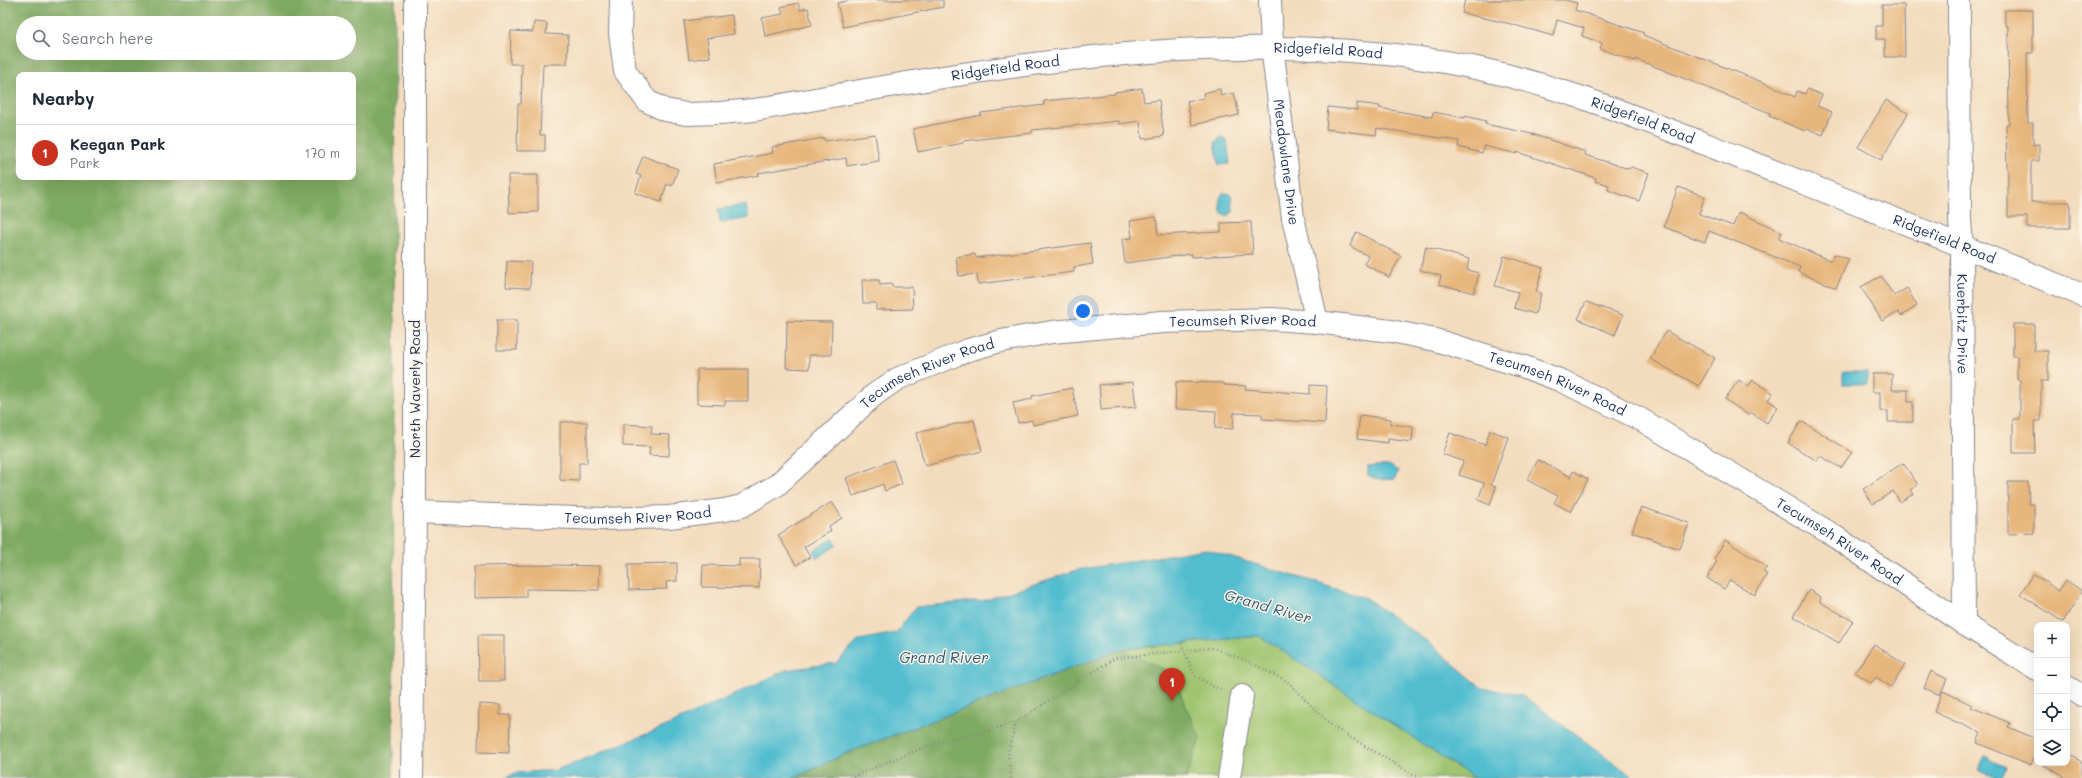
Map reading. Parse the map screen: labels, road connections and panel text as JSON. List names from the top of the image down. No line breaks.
{"streets":{"street":["Ridgefield Road","Meadowlane Drive","Tecumseh River Road","Kuerbitz Drive","North Waverly Road"]},"crossings":[["Ridgefield Road","Meadowlane Drive"],["Ridgefield Road","Kuerbitz Drive"],["Meadowlane Drive","Tecumseh River Road"],["Tecumseh River Road","Kuerbitz Drive"],["Tecumseh River Road","North Waverly Road"]],"water":["Grand River"],"page":{"search":"Search here","heading":"Nearby","list":[{"mark":"1","name":"Keegan Park","note":"Park","value":"170 m"}],"map_buttons":["+","−"],"pins":"1"}}
